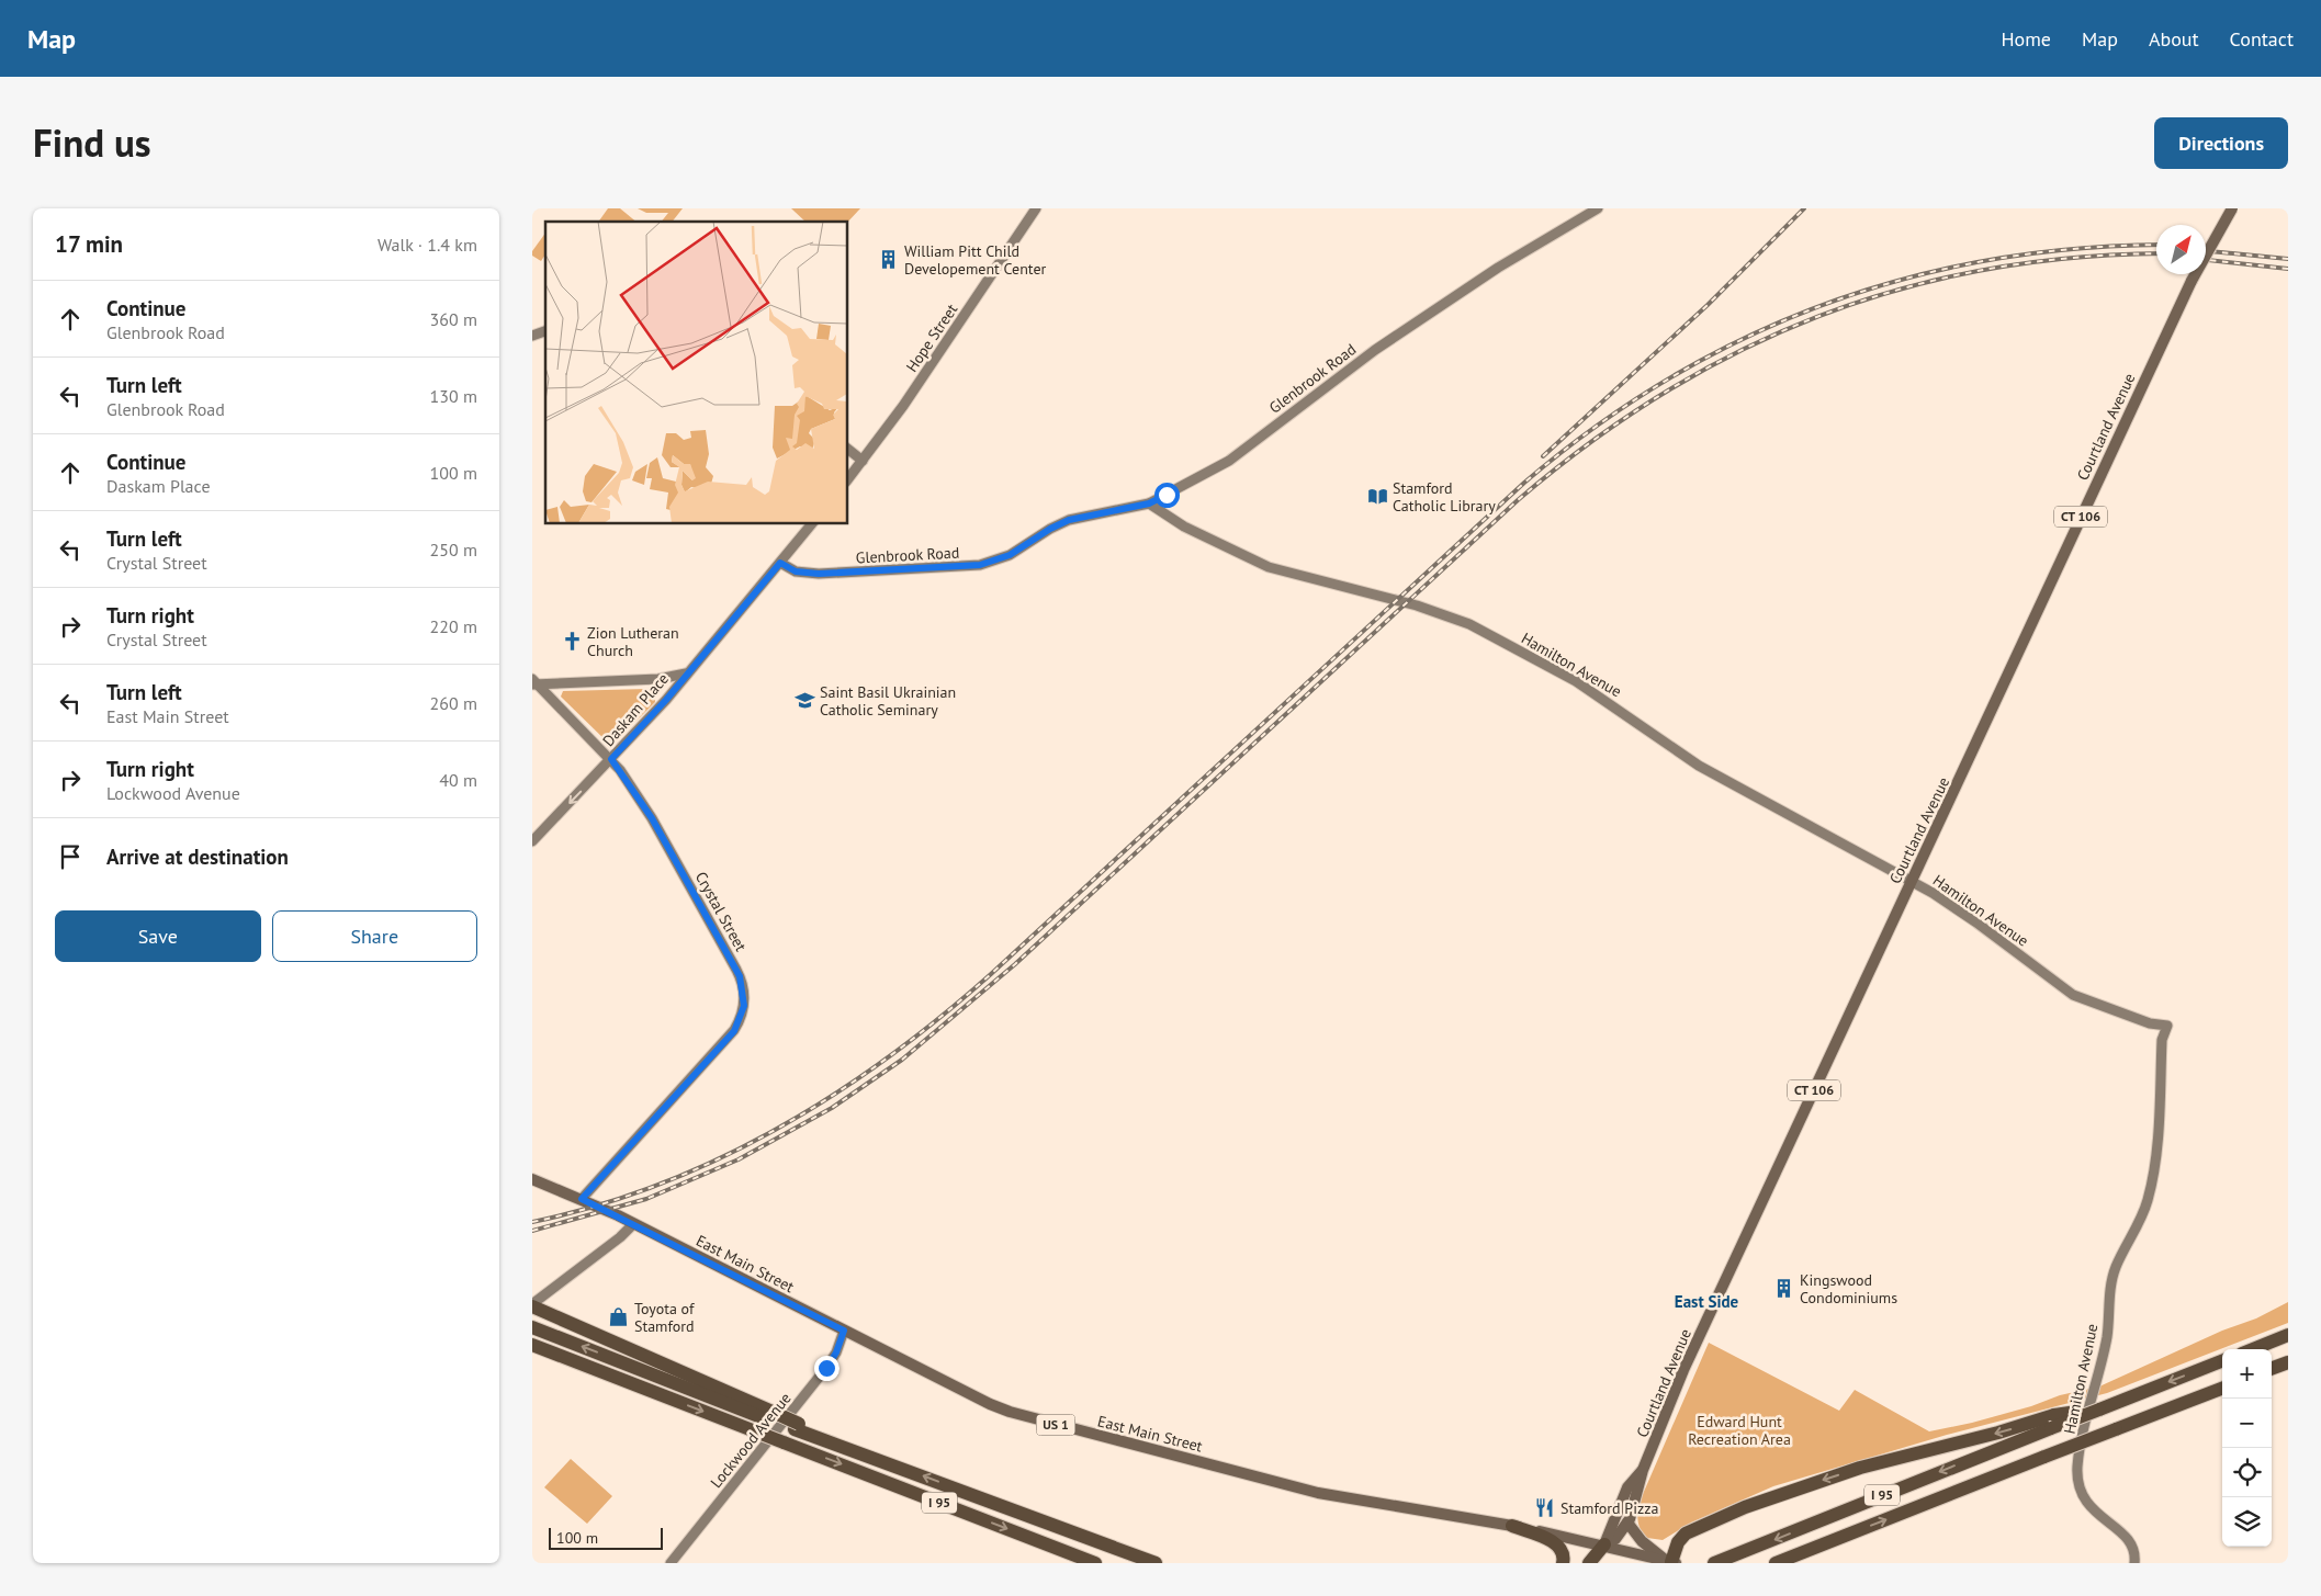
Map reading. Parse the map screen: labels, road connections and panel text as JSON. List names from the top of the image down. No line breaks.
{"streets":{"highway":["I 95"],"main road":["Courtland Avenue","CT 106","East Main Street","US 1"],"street":["Hope Street","Glenbrook Road","Hamilton Avenue","Daskam Place","Crystal Street","Lockwood Avenue"]},"crossings":[["Glenbrook Road","Hamilton Avenue"],["Courtland Avenue","Hamilton Avenue"],["Courtland Avenue","East Main Street"],["Daskam Place","Crystal Street"],["Crystal Street","East Main Street"],["East Main Street","Lockwood Avenue"]],"districts":["East Side"],"parks":["Edward Hunt Recreation Area"],"places":{"building":["William Pitt Child Developement Center","Kingswood Condominiums"],"library":["Stamford Catholic Library"],"church":["Zion Lutheran Church"],"school or university":["Saint Basil Ukrainian Catholic Seminary"],"shop":["Toyota of Stamford"],"restaurant":["Stamford Pizza"]},"scale_bar":"100 m","north":"top right","page":{"header":"Map","nav":["Home","Map","About","Contact"],"title":"Find us","buttons":["Directions",["Save","Share"]],"heading":["17 min","Walk · 1.4 km"],"list":[["Continue","Glenbrook Road","360 m"],["Turn left","Glenbrook Road","130 m"],["Continue","Daskam Place","100 m"],["Turn left","Crystal Street","250 m"],["Turn right","Crystal Street","220 m"],["Turn left","East Main Street","260 m"],["Turn right","Lockwood Avenue","40 m"],"Arrive at destination"],"map_buttons":["+","−"],"scale":"100 m"}}
